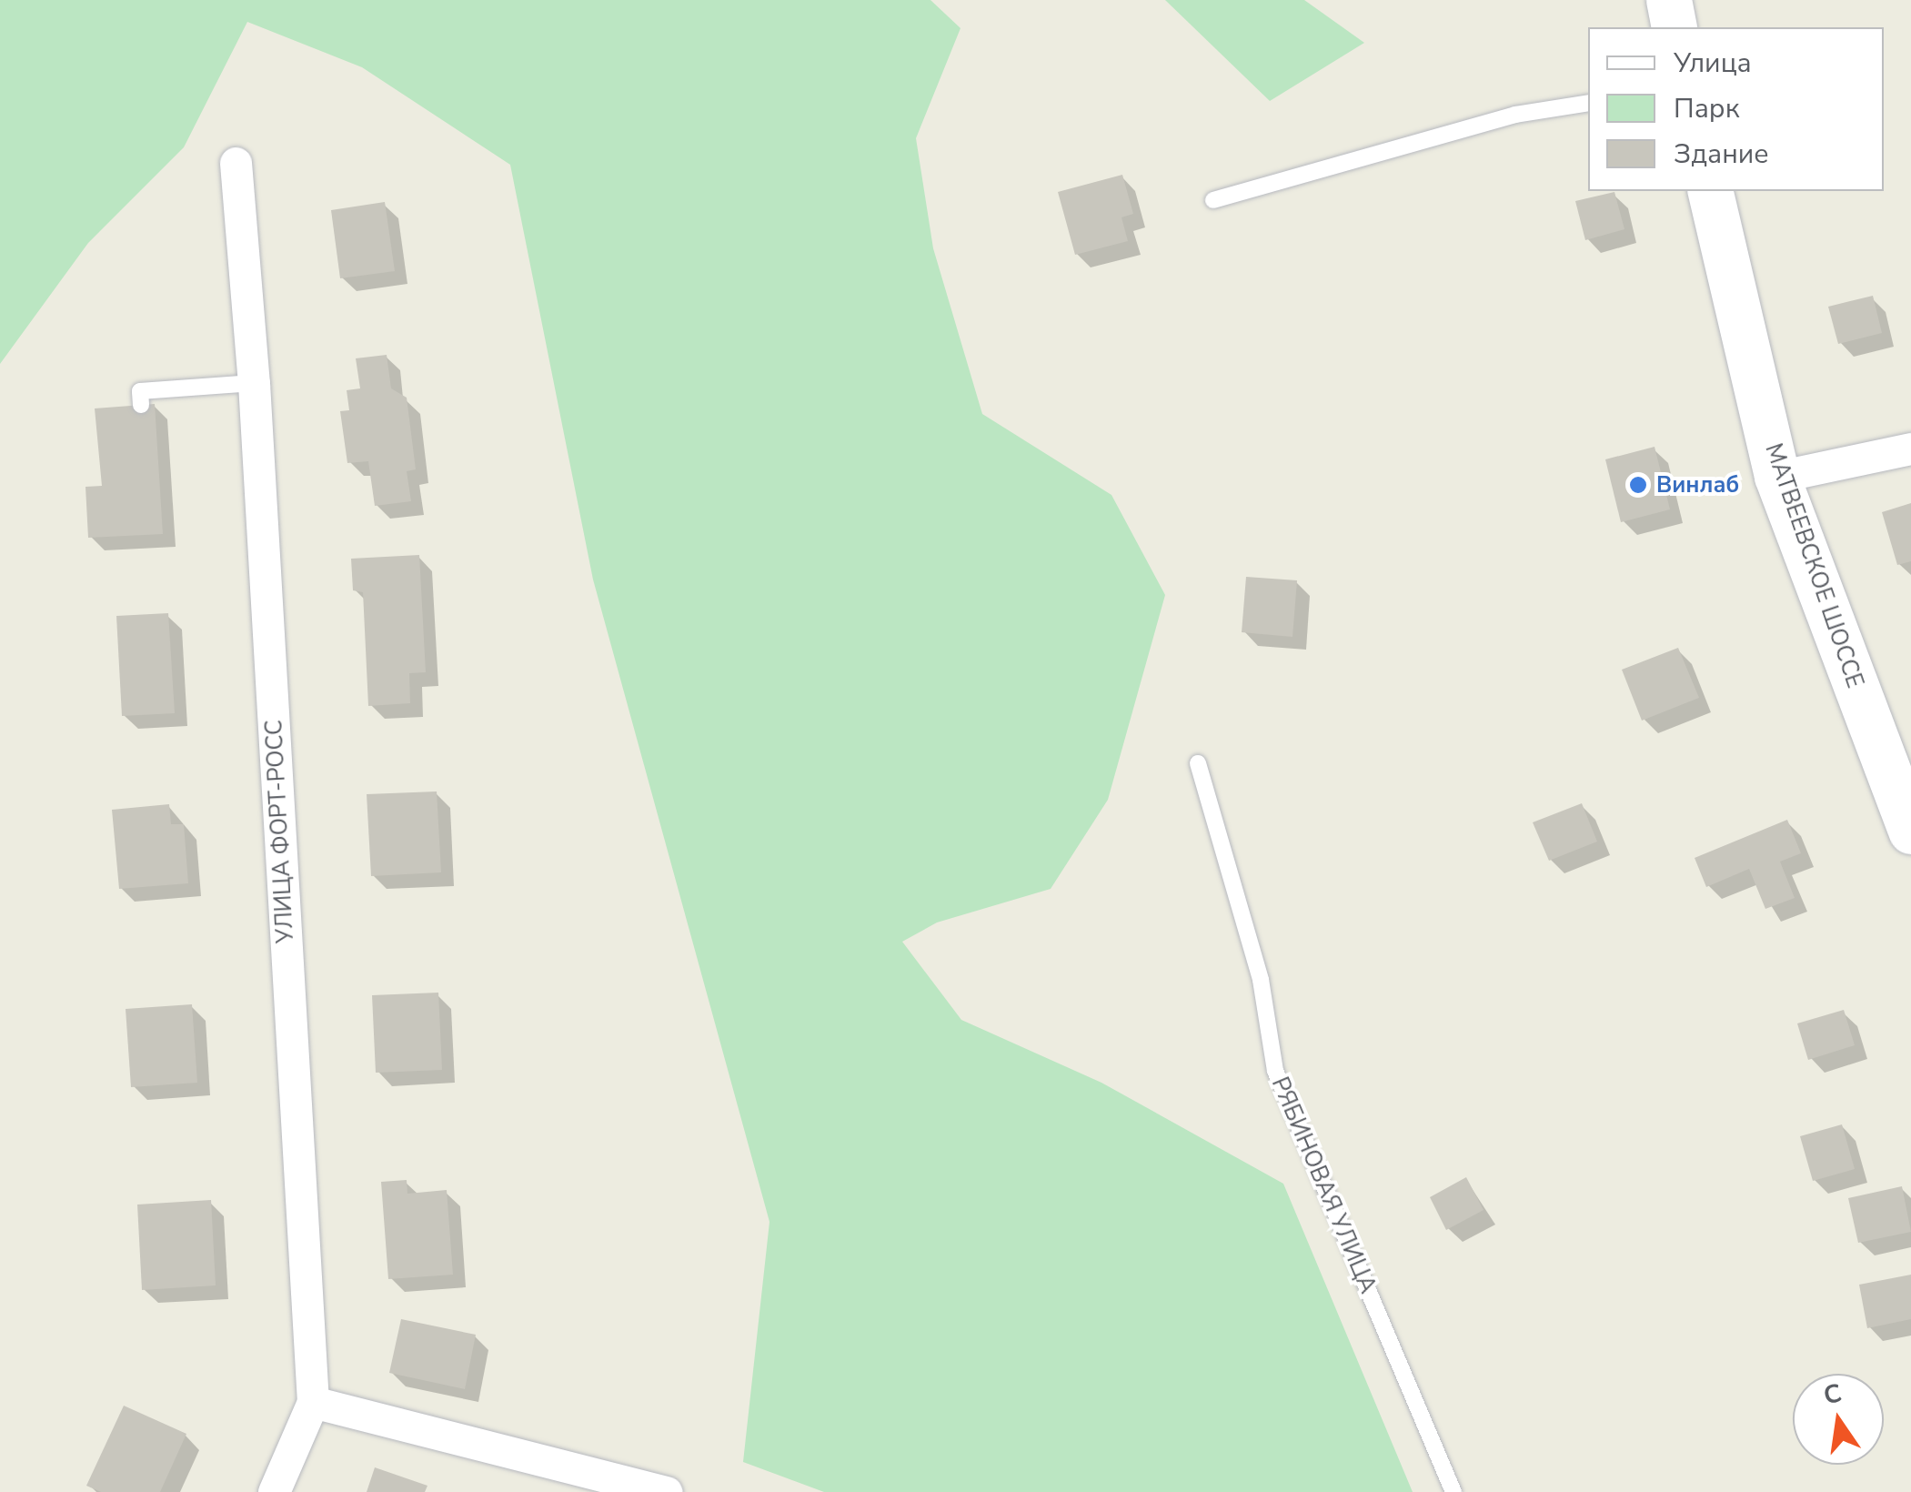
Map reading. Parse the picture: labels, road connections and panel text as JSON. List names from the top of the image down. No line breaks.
{"streets":{"main road":["МАТВЕЕВСКОЕ ШОССЕ"],"street":["УЛИЦА ФОРТ-РОСС"],"lane":["РЯБИНОВАЯ УЛИЦА"]},"places":["Винлаб"],"legend":["Улица","Парк","Здание"],"north":"top"}
